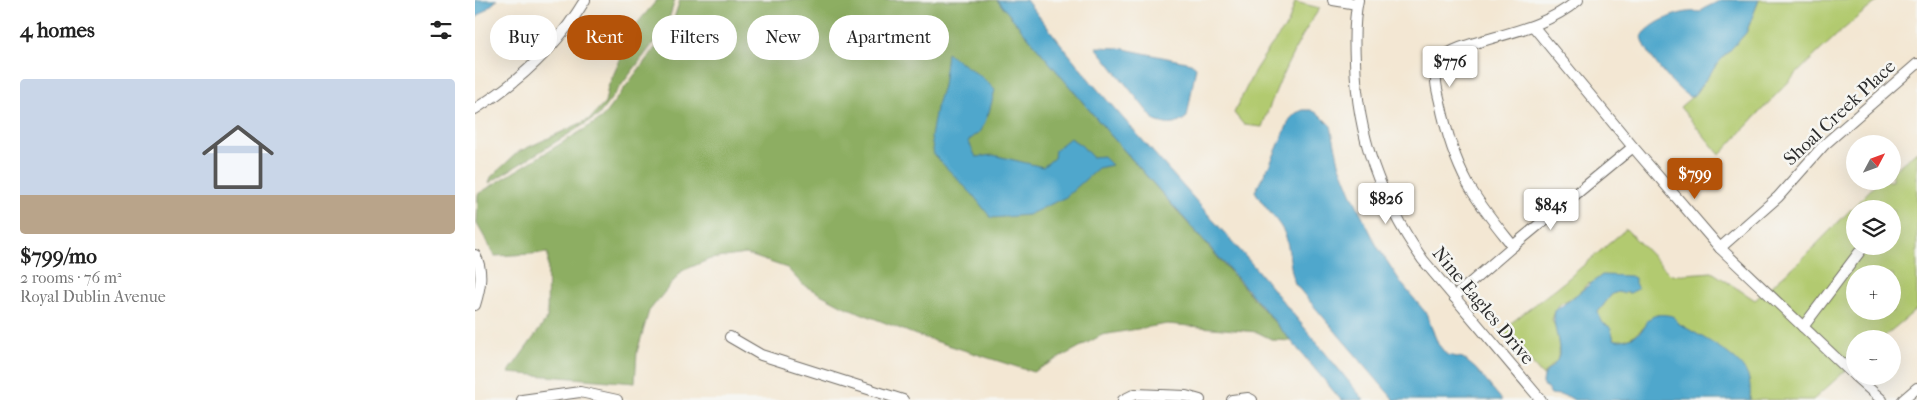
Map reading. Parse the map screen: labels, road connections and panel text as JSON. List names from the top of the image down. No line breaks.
{"streets":{"street":["Shoal Creek Place","Nine Eagles Drive"]},"north":"top right","page":{"heading":"4 homes","chip":["Buy","Rent","Filters","New","Apartment"],"price":["$776","$799","$826","$845"],"list":[{"name":"$799/mo","note":"2 rooms · 76 m² · Royal Dublin Avenue"}],"map_buttons":["+","−"]}}
